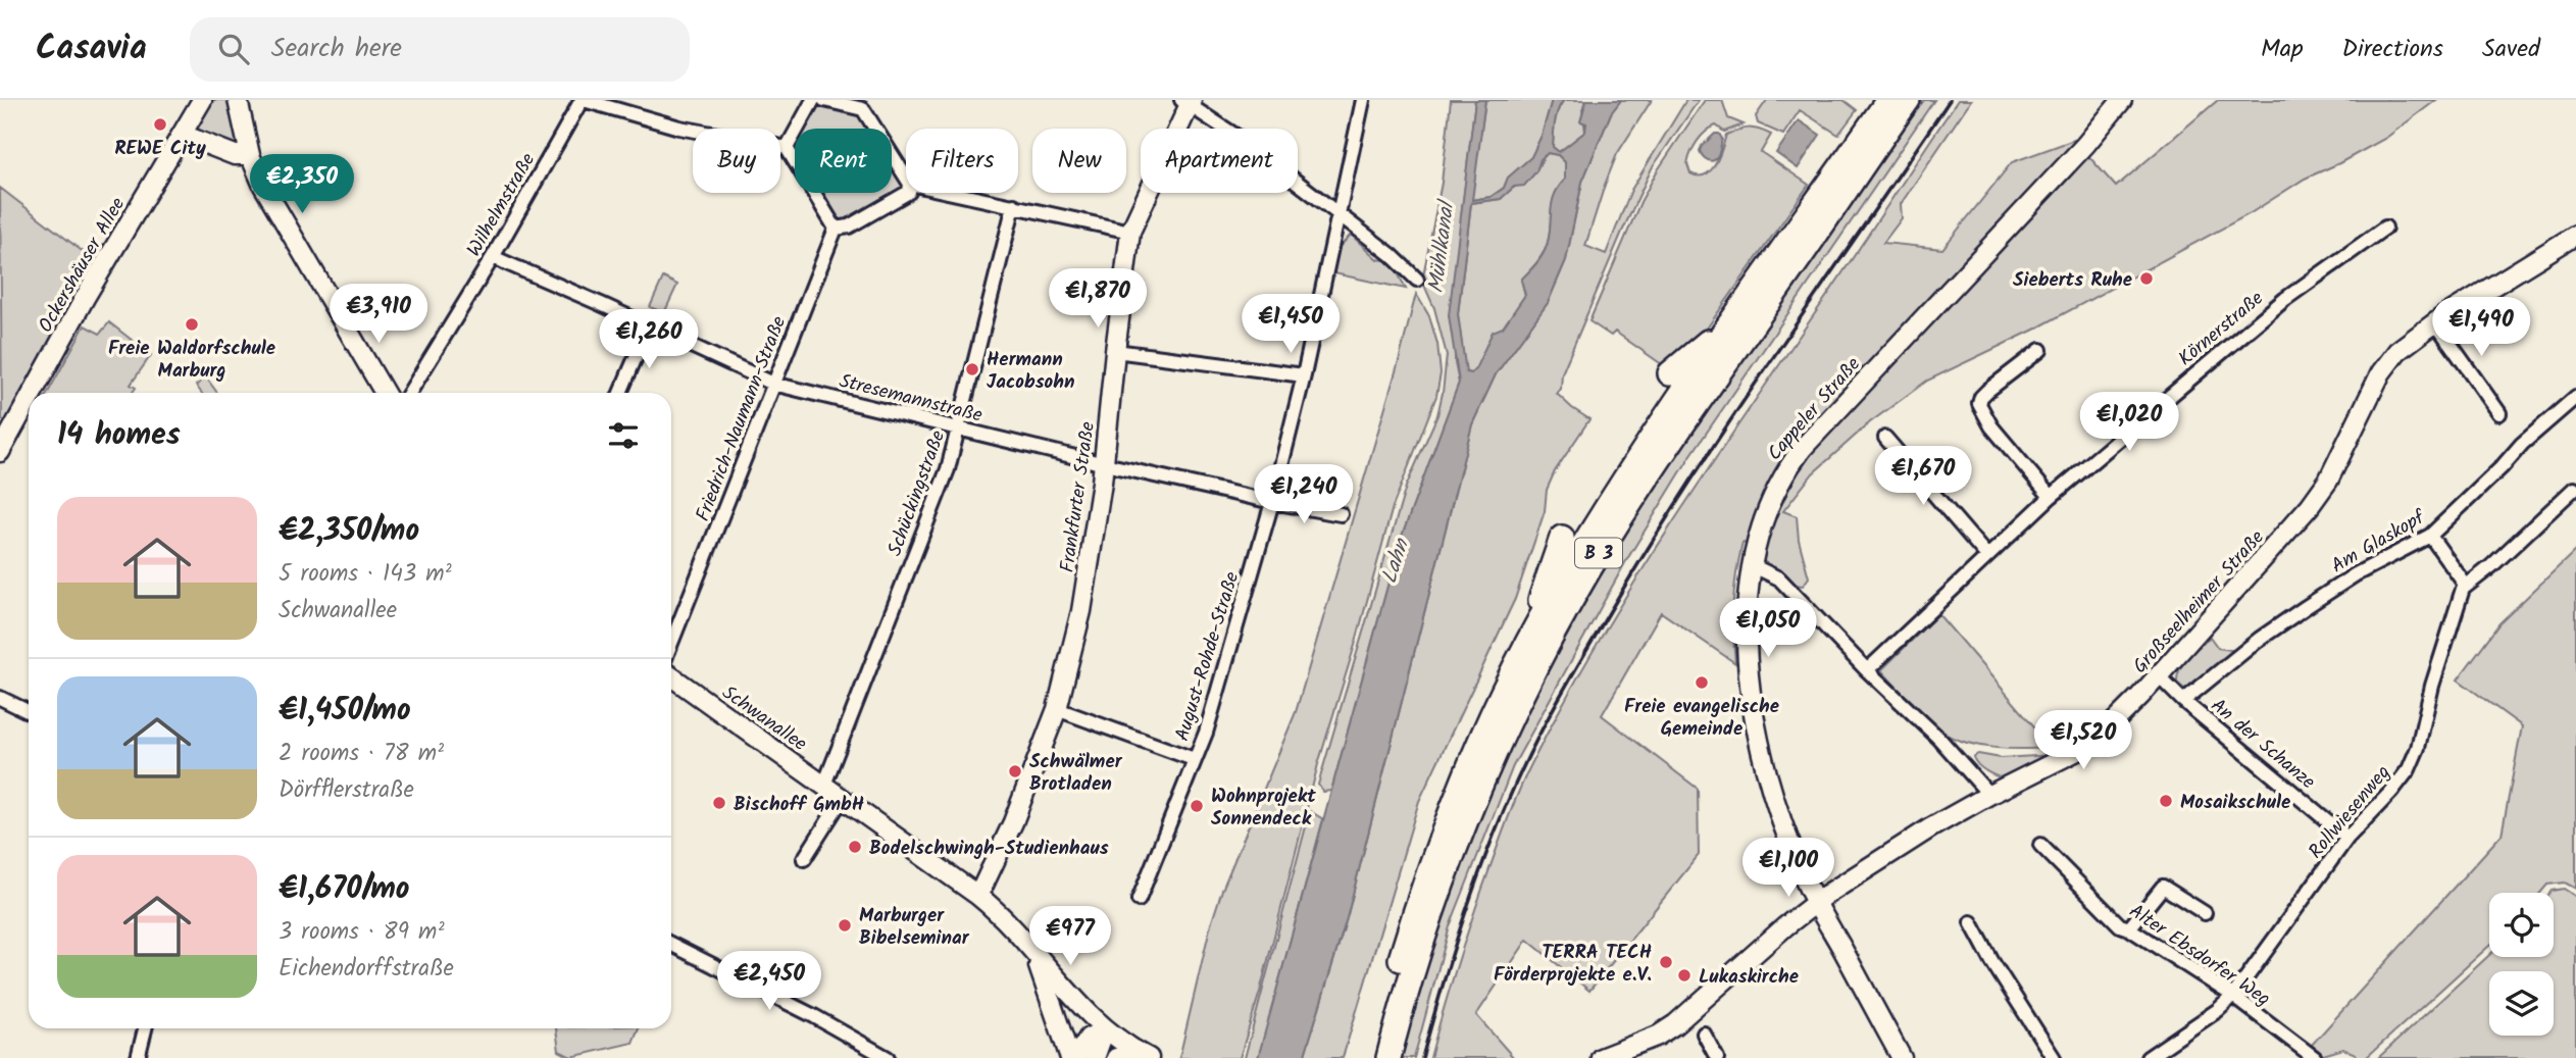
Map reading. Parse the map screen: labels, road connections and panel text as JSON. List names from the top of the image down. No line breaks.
{"streets":{"highway":["B 3"],"main road":["Ockershäuser Allee","Cappeler Straße","Frankfurter Straße","Großseelheimer Straße","Schwanallee"],"street":["Wilhelmstraße","Körnerstraße","Stresemannstraße","Friedrich-Naumann-Straße","Schückingstraße","Am Glaskopf","August-Rohde-Straße","An der Schanze","Rollwiesenweg","Alter Ebsdorfer Weg"]},"crossings":[["Wilhelmstraße","Stresemannstraße"],["Stresemannstraße","Friedrich-Naumann-Straße"],["Stresemannstraße","Schückingstraße"],["Stresemannstraße","Frankfurter Straße"],["Stresemannstraße","August-Rohde-Straße"],["Cappeler Straße","Großseelheimer Straße"],["Schückingstraße","Schwanallee"],["Frankfurter Straße","Schwanallee"],["Am Glaskopf","An der Schanze"],["Großseelheimer Straße","An der Schanze"],["An der Schanze","Rollwiesenweg"],["Rollwiesenweg","Alter Ebsdorfer Weg"]],"water":["Mühlkanal","Lahn"],"places":["REWE City","Sieberts Ruhe","Freie Waldorfschule Marburg","Hermann Jacobsohn","Freie evangelische Gemeinde","Schwälmer Brotladen","Mosaikschule","Bischoff GmbH","Wohnprojekt Sonnendeck","Bodelschwingh-Studienhaus","Marburger Bibelseminar","TERRA TECH Förderprojekte e.V.","Lukaskirche"],"page":{"header":"Casavia","search":"Search here","nav":["Map","Directions","Saved"],"chip":["Buy","Rent","Filters","New","Apartment"],"price":["€2,350","€1,870","€3,910","€1,450","€1,490","€1,260","€1,020","€1,670","€1,240","€1,050","€1,520","€1,100","€977","€2,450"],"heading":"14 homes","list":[{"name":"€2,350/mo","note":"5 rooms · 143 m² · Schwanallee"},{"name":"€1,450/mo","note":"2 rooms · 78 m² · Dörfflerstraße"},{"name":"€1,670/mo","note":"3 rooms · 89 m² · Eichendorffstraße"}]}}
